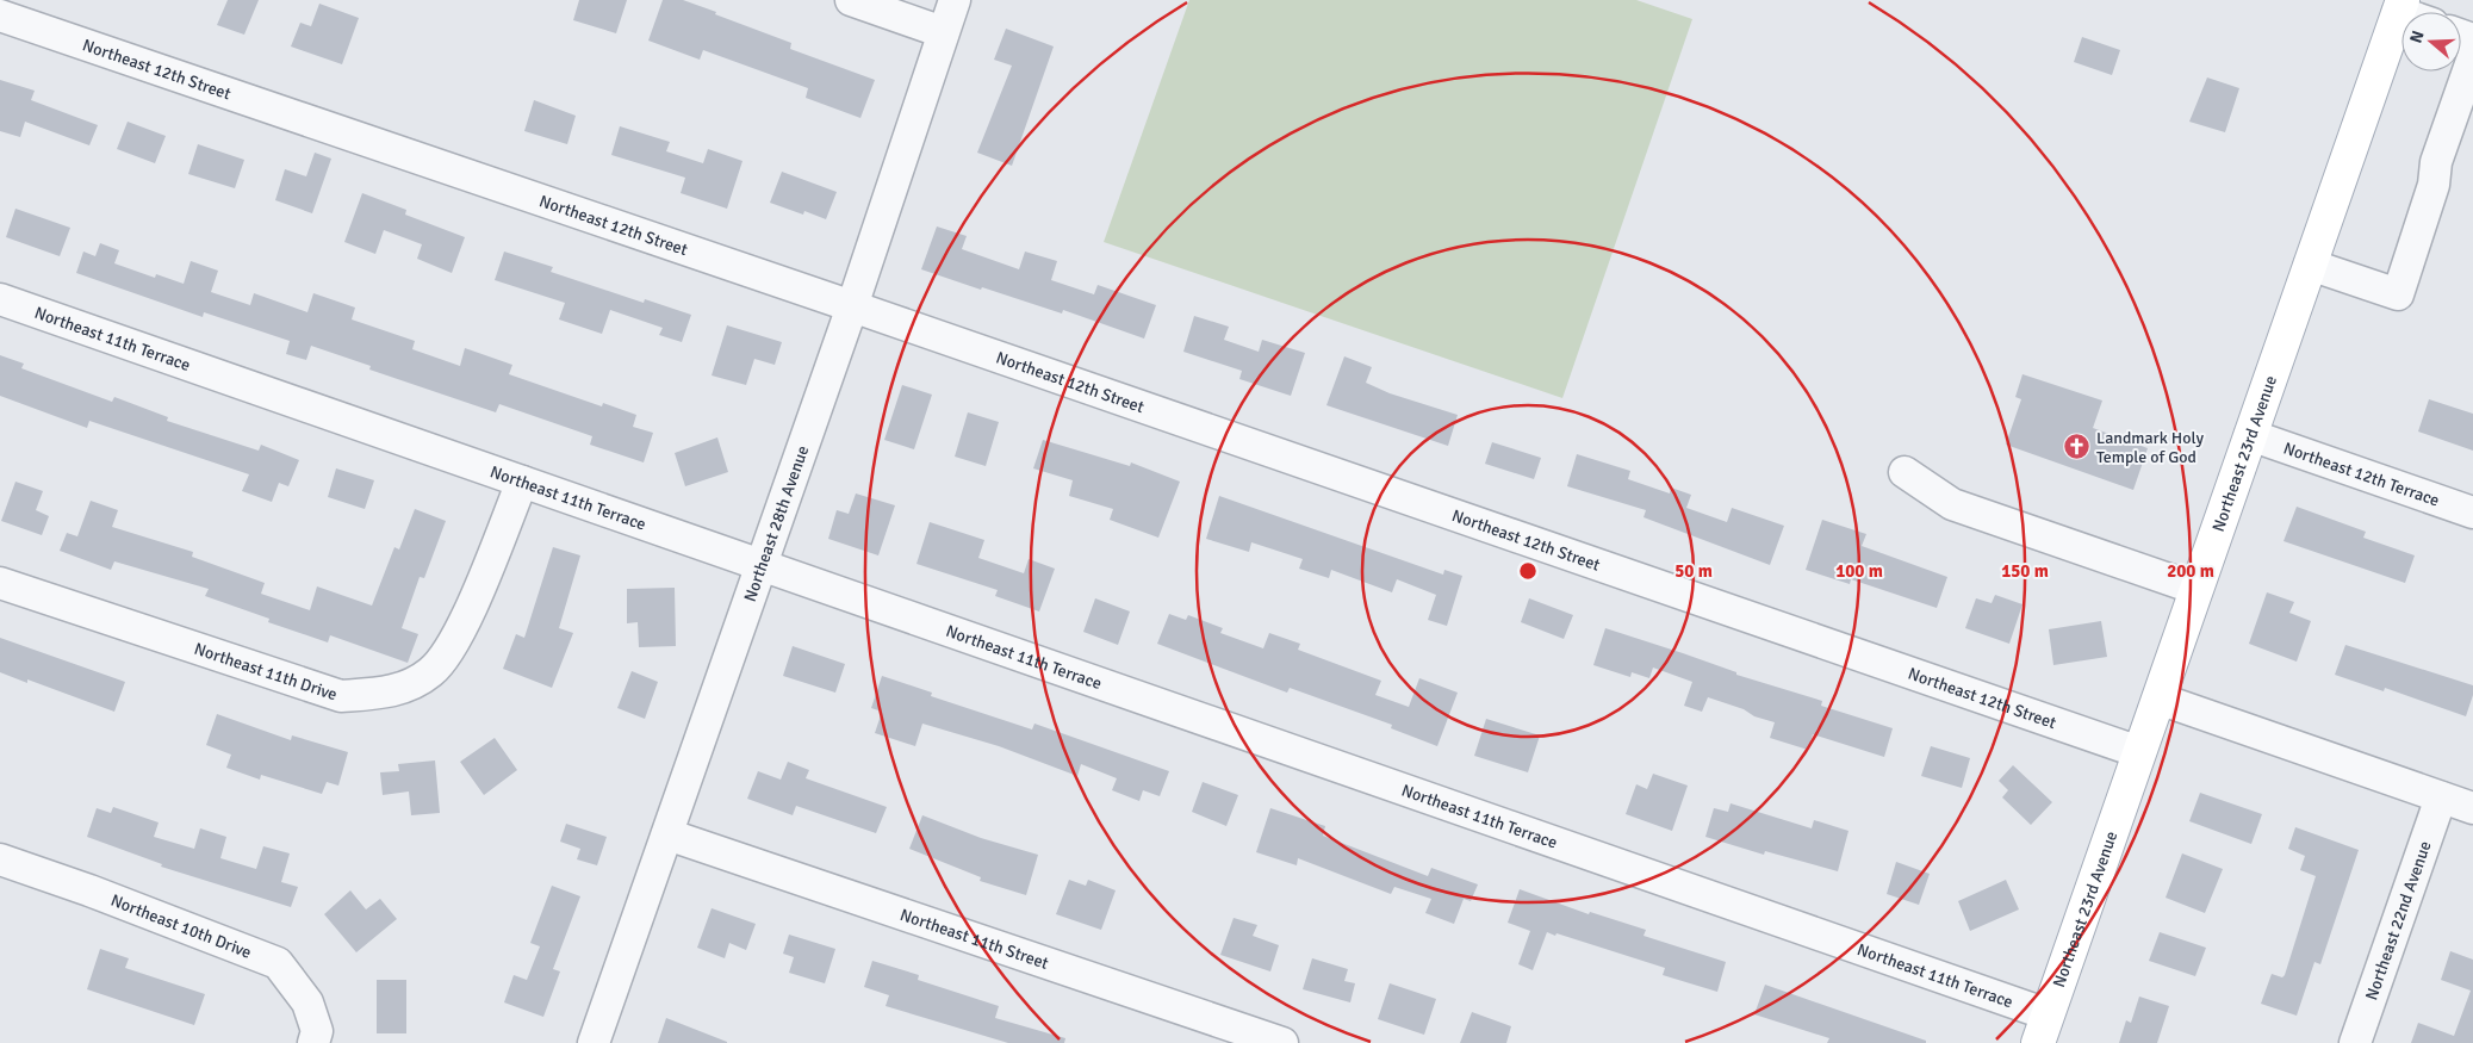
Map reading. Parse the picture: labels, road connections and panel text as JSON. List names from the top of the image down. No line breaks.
{"streets":{"main road":["Northeast 23rd Avenue"],"street":["Northeast 12th Street","Northeast 11th Terrace","Northeast 12th Terrace","Northeast 28th Avenue","Northeast 11th Drive","Northeast 22nd Avenue","Northeast 10th Drive","Northeast 11th Street"]},"crossings":[["Northeast 12th Street","Northeast 23rd Avenue"],["Northeast 12th Street","Northeast 28th Avenue"],["Northeast 11th Terrace","Northeast 23rd Avenue"],["Northeast 11th Terrace","Northeast 28th Avenue"],["Northeast 11th Terrace","Northeast 11th Drive"],["Northeast 23rd Avenue","Northeast 12th Terrace"],["Northeast 28th Avenue","Northeast 11th Street"]],"places":{"church":["Landmark Holy Temple of God"]},"north":"left","rings":["50 m","100 m","150 m","200 m"]}
